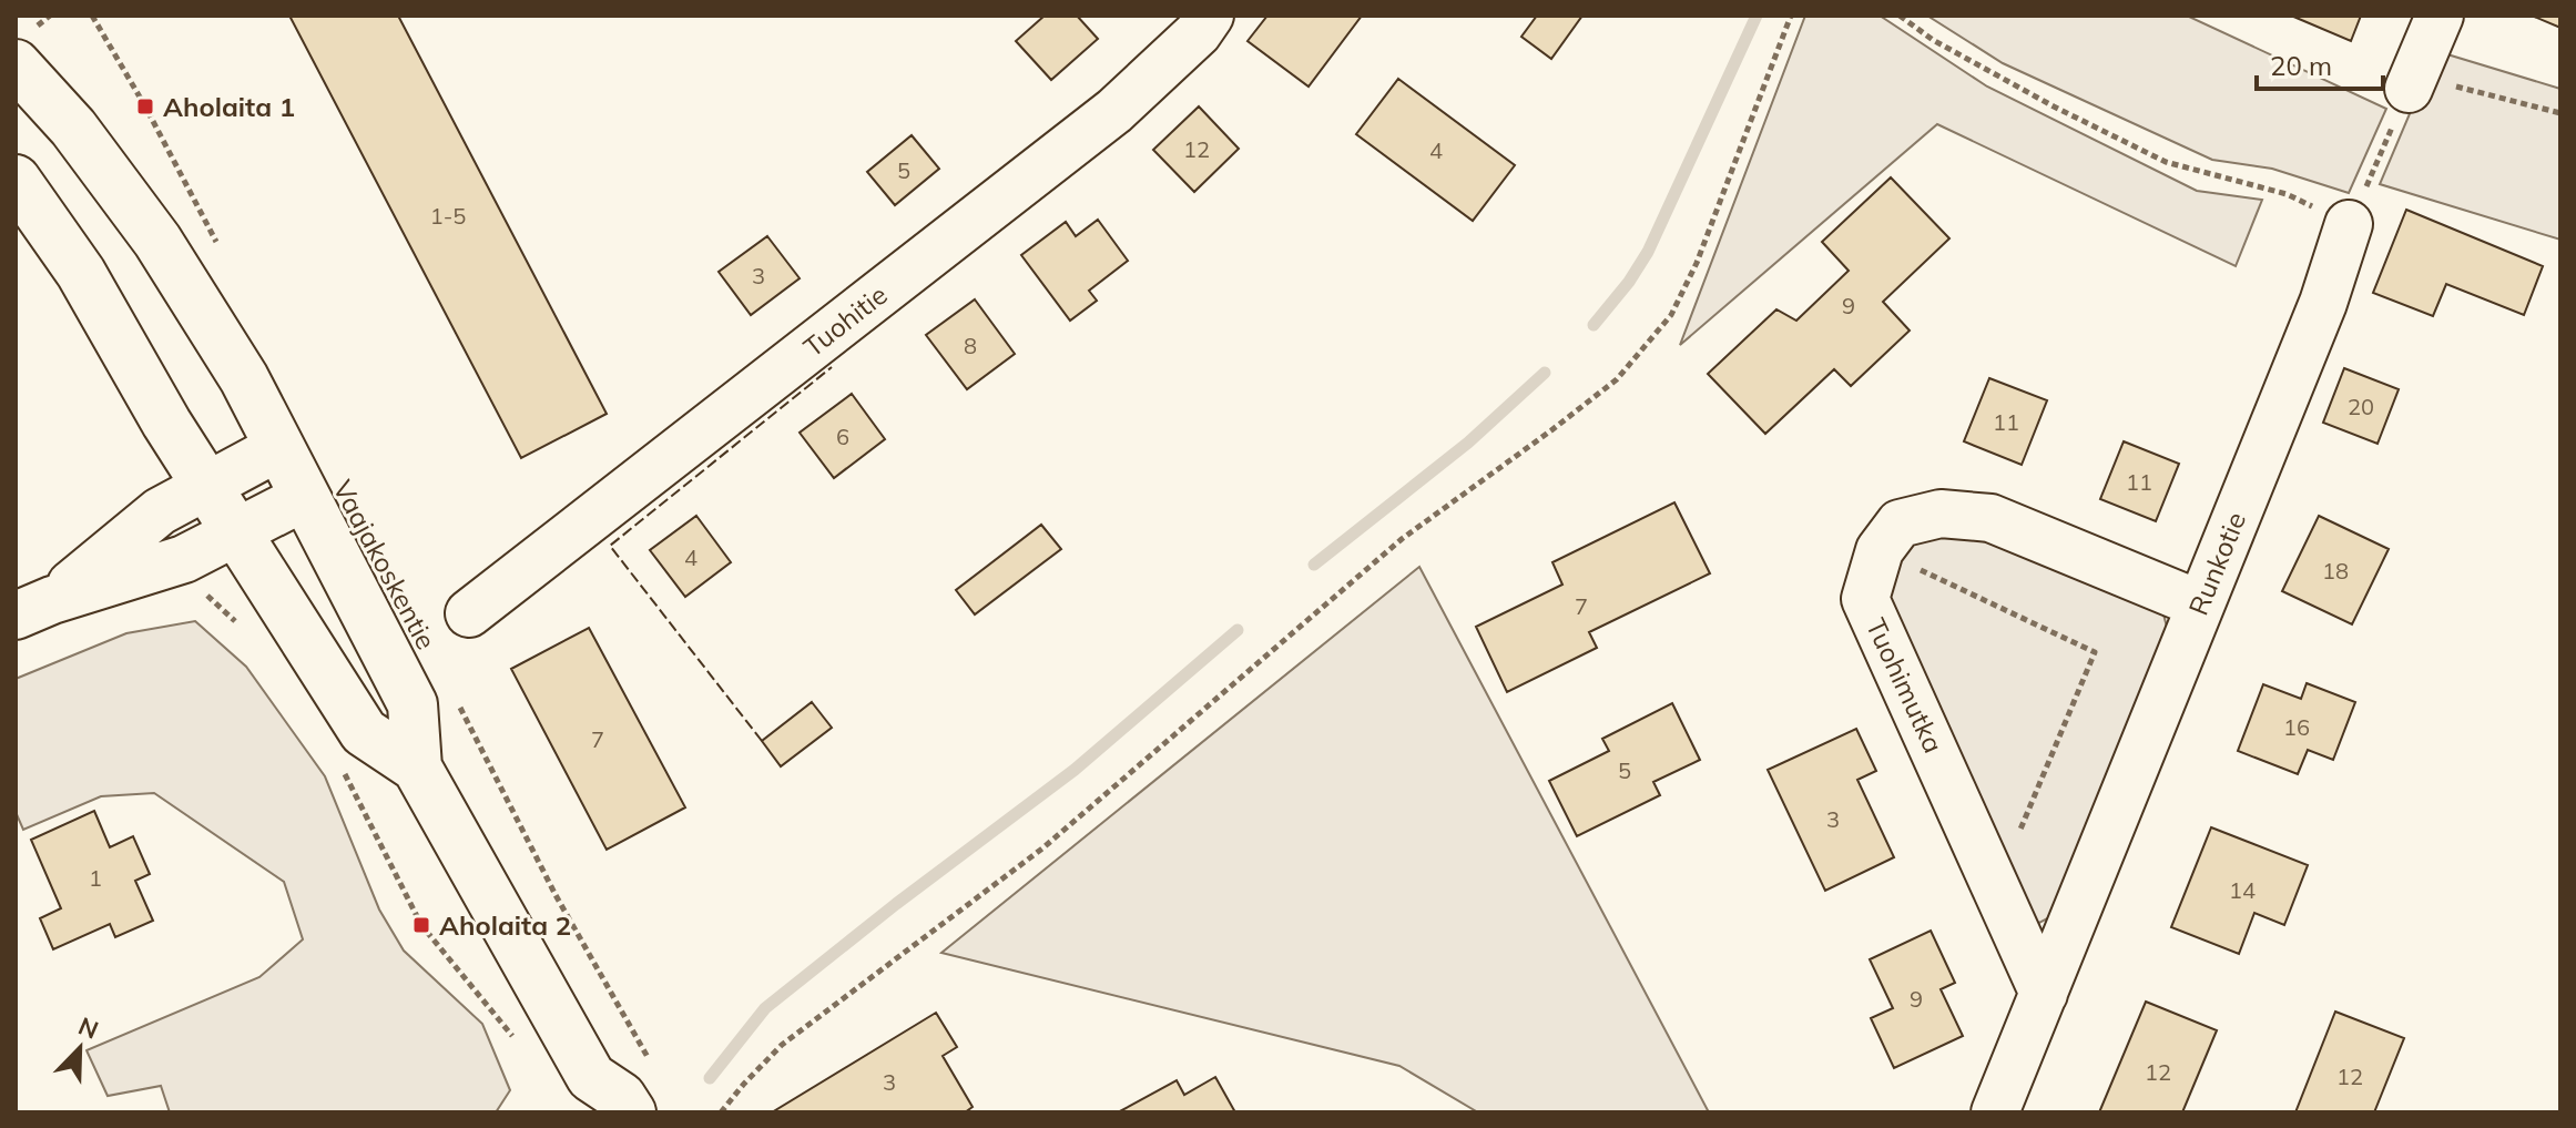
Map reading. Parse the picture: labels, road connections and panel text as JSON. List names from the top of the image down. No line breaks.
{"streets":{"main road":["Vaajakoskentie"],"street":["Tuohitie","Runkotie","Tuohimutka"]},"crossings":[["Runkotie","Tuohimutka"]],"places":{"transit":["Aholaita 1","Aholaita 2"]},"house_numbers":["12","4","5","1-5","3","9","8","20","11","6","11","4","18","7","16","7","5","3","1","14","9","12","12","3"],"scale_bar":"20 m","north":"top right"}
